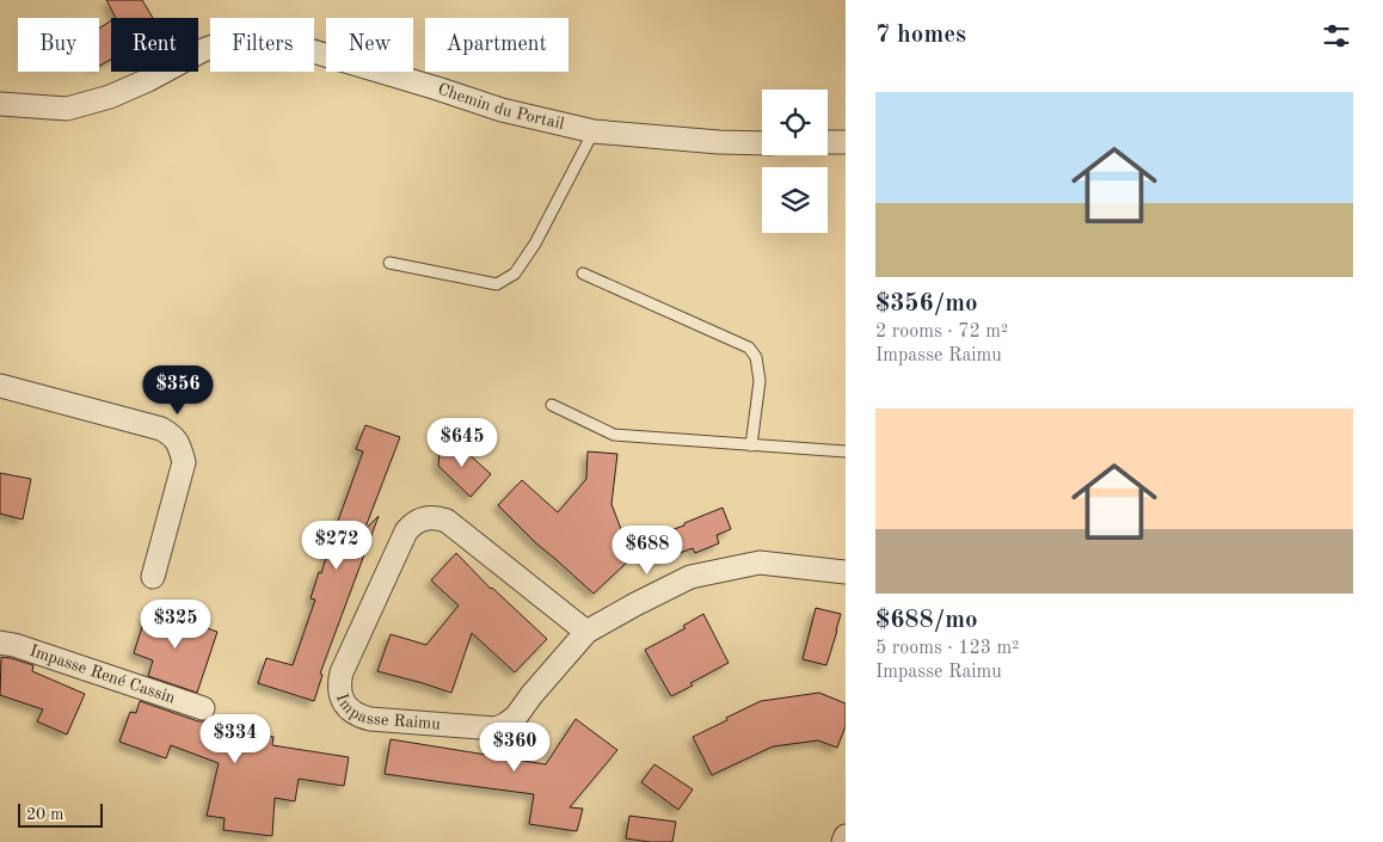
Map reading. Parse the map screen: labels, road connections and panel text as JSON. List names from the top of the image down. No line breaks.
{"streets":{"street":["Chemin du Portail","Impasse René Cassin","Impasse Raimu"]},"scale_bar":"20 m","page":{"heading":"7 homes","chip":["Buy","Rent","Filters","New","Apartment"],"list":[{"name":"$356/mo","note":"2 rooms · 72 m² · Impasse Raimu"},{"name":"$688/mo","note":"5 rooms · 123 m² · Impasse Raimu"}],"price":["$356","$645","$272","$688","$325","$334","$360"],"scale":"20 m"}}
